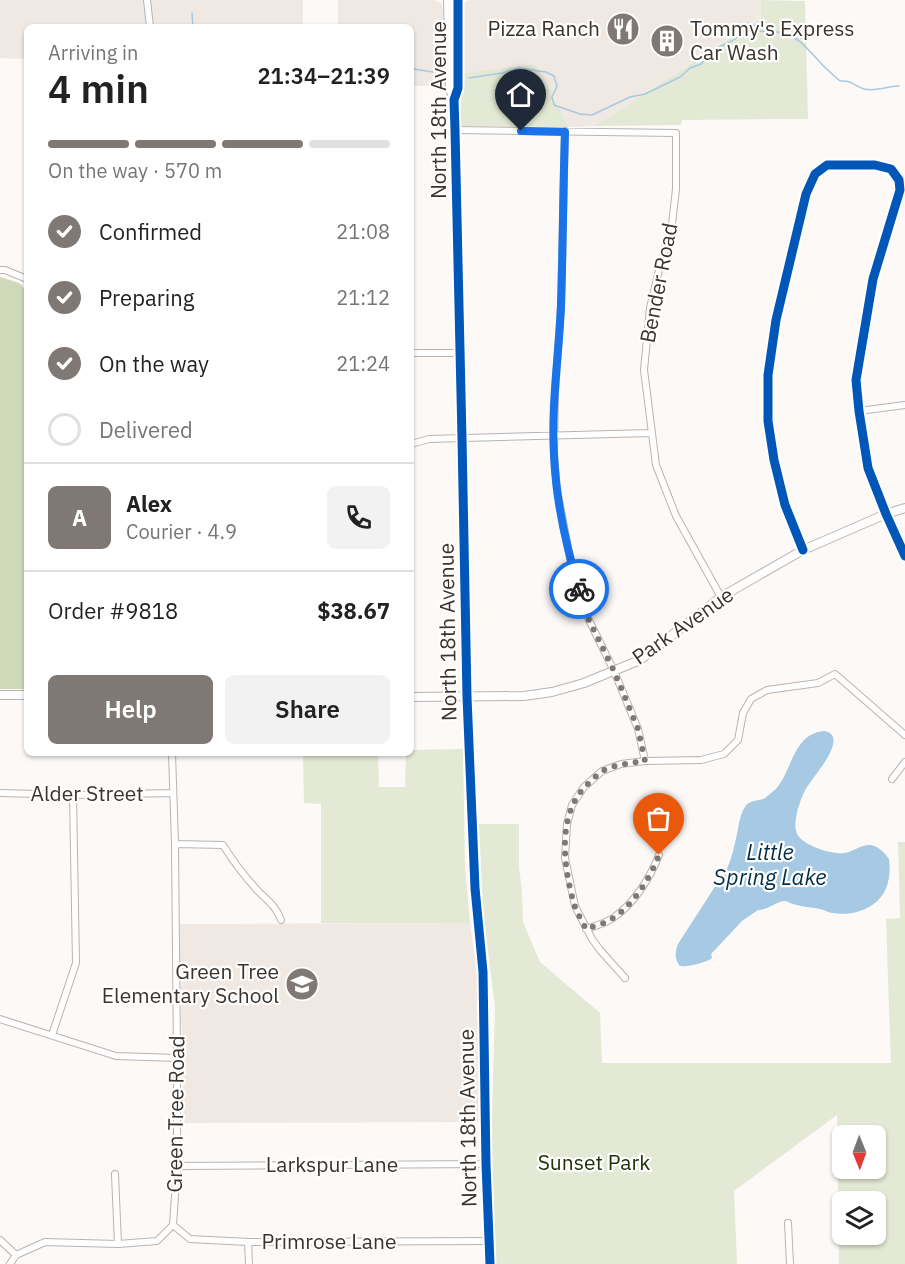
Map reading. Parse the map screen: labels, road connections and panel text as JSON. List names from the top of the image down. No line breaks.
{"streets":{"street":["North 18th Avenue","Bender Road","Park Avenue","Alder Street","Green Tree Road","Larkspur Lane","Primrose Lane"]},"crossings":[["North 18th Avenue","Park Avenue"],["North 18th Avenue","Larkspur Lane"],["North 18th Avenue","Primrose Lane"],["Bender Road","Park Avenue"],["Alder Street","Green Tree Road"],["Green Tree Road","Larkspur Lane"],["Green Tree Road","Primrose Lane"]],"water":["Little Spring Lake"],"parks":["Sunset Park"],"places":{"restaurant":["Pizza Ranch"],"building":["Tommy's Express Car Wash"],"school or university":["Green Tree Elementary School"]},"north":"bottom","page":{"heading":["4 min","Arriving in","21:34–21:39"],"panel":["Alex","Courier · 4.9","Order #9818","$38.67"],"bar":"On the way · 570 m","list":[["Confirmed","21:08"],["Preparing","21:12"],["On the way","21:24"],"Delivered"],"round":"A","buttons":["Help","Share"]}}
